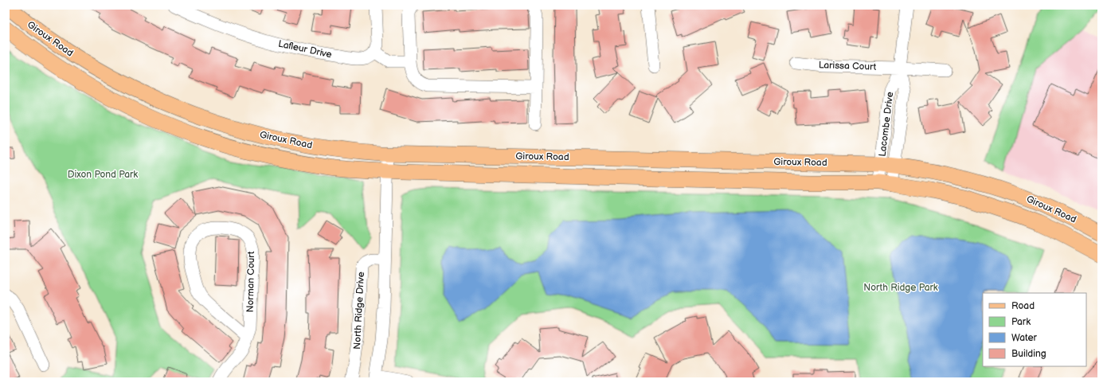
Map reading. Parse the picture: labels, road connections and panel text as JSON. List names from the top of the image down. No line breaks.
{"streets":{"main road":["Giroux Road"],"street":["Lafleur Drive","Larissa Court","Lacombe Drive","Norman Court","North Ridge Drive"]},"crossings":[["Giroux Road","Lacombe Drive"],["Larissa Court","Lacombe Drive"]],"parks":["Dixon Pond Park","North Ridge Park"],"legend":["Road","Park","Water","Building"]}
